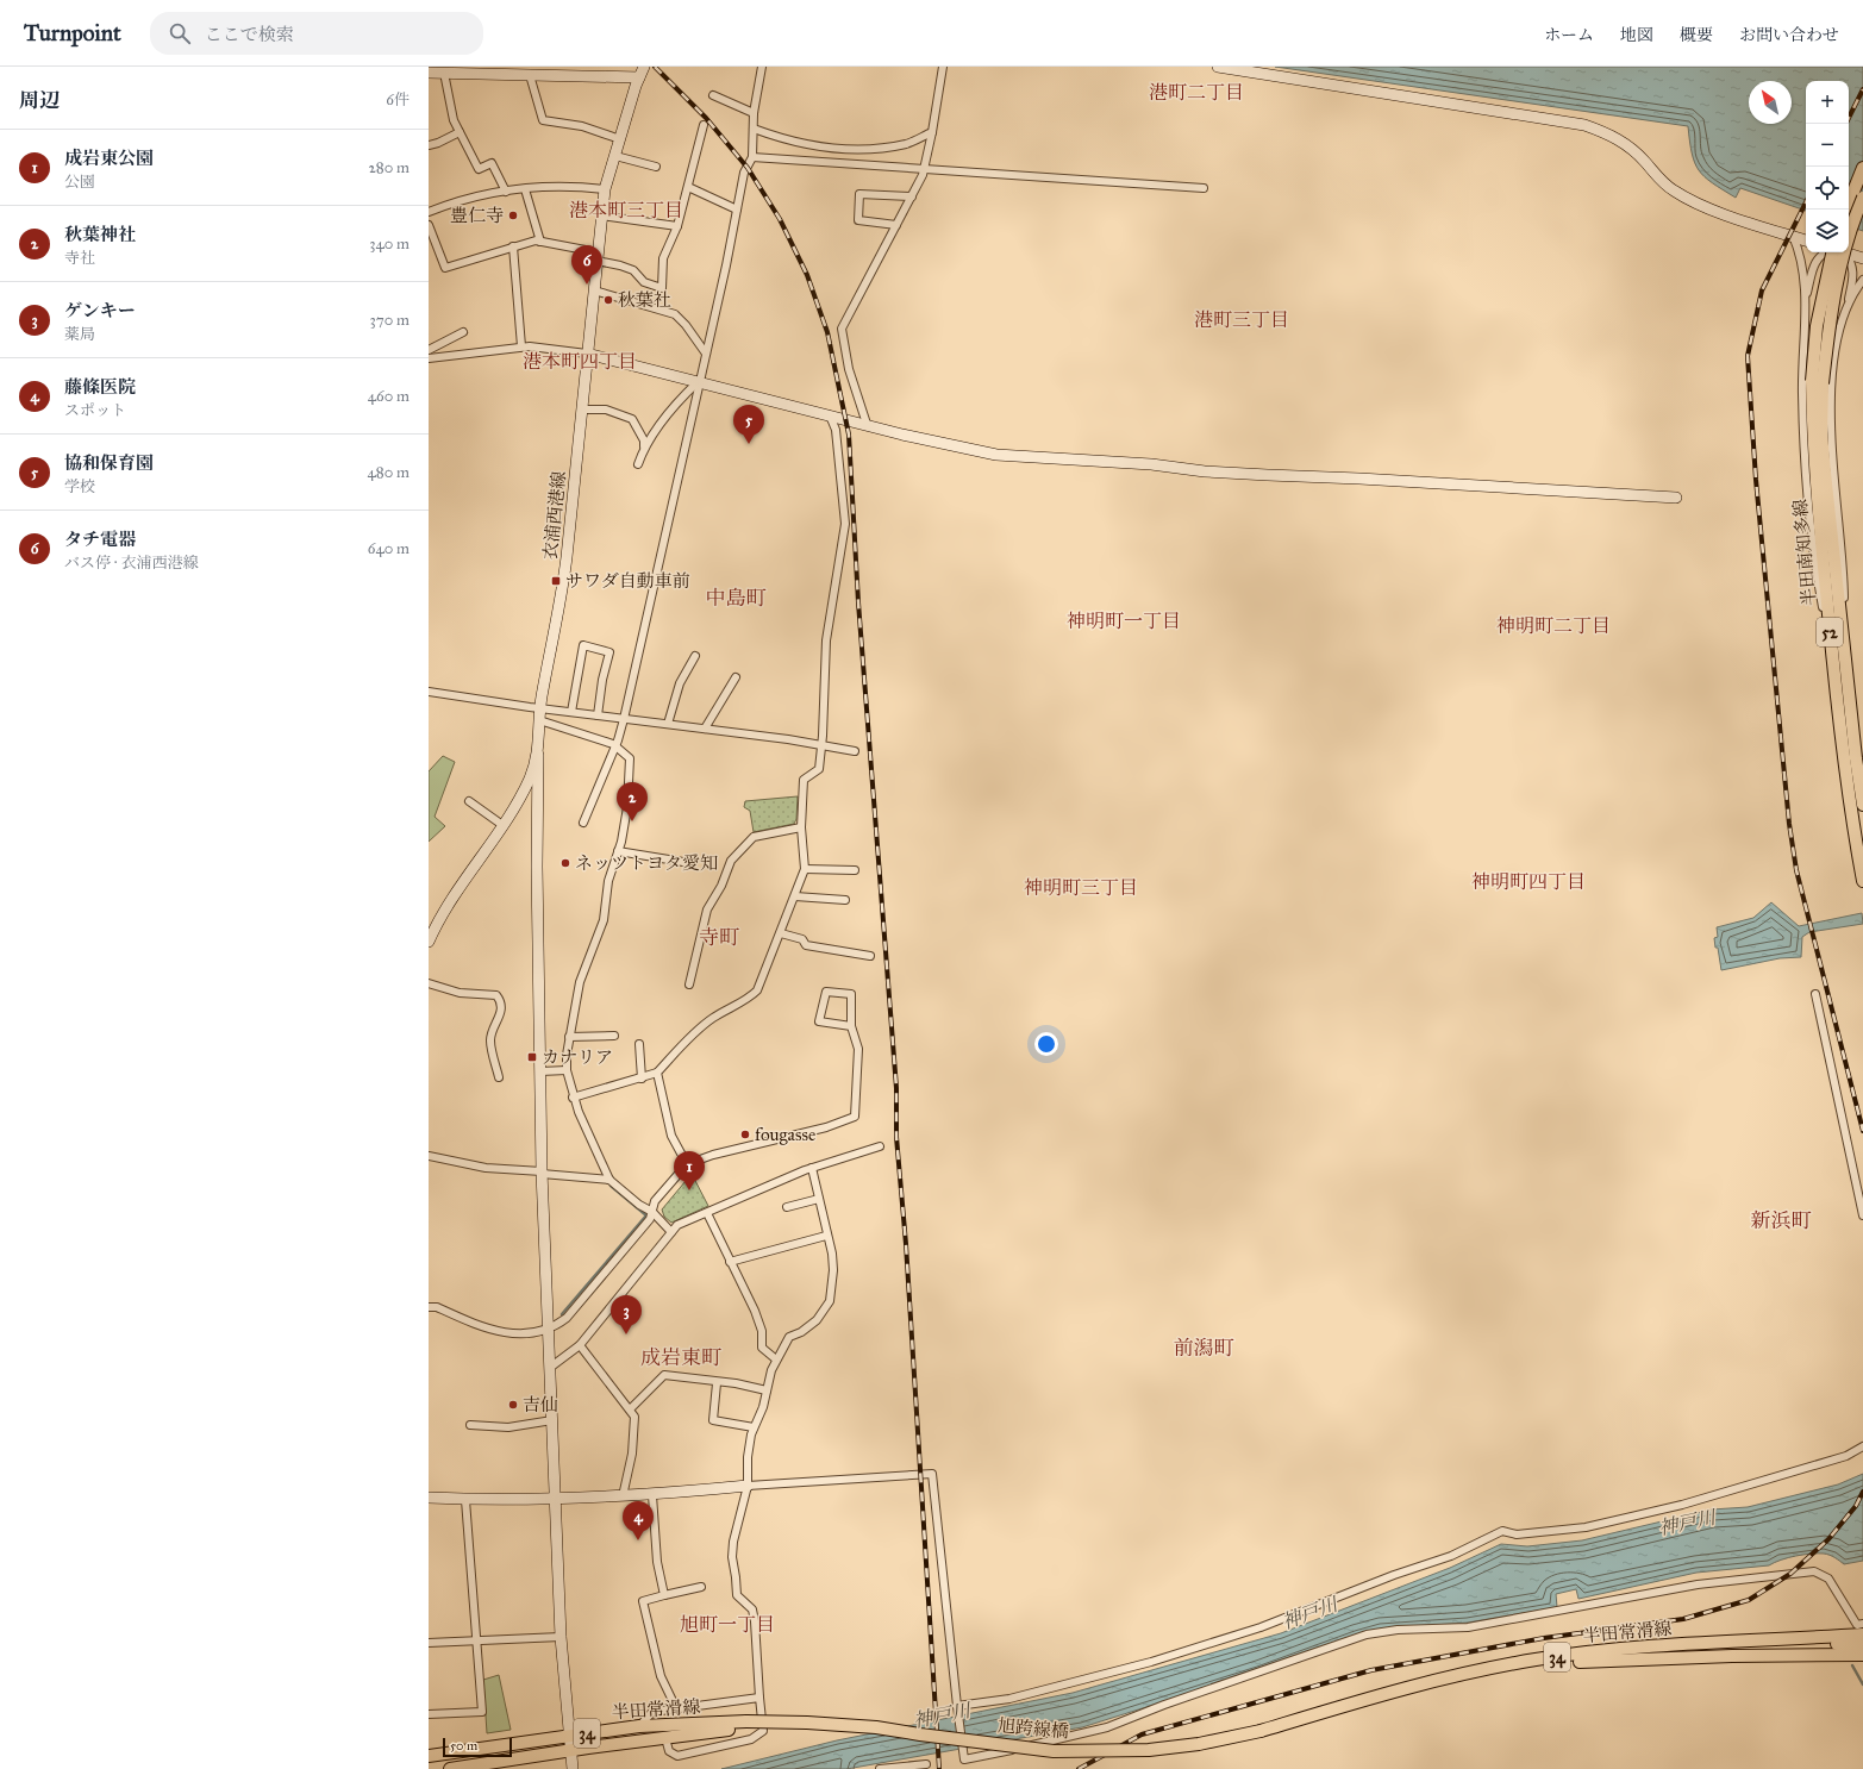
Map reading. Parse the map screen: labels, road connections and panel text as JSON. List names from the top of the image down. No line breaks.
{"streets":{"main road":["半田南知多線","52","半田常滑線","34","旭跨線橋"],"street":["衣浦西港線"]},"crossings":[["半田常滑線","34"],["半田常滑線","旭跨線橋"]],"districts":["港町二丁目","港本町三丁目","港町三丁目","港本町四丁目","中島町","神明町一丁目","神明町二丁目","神明町四丁目","神明町三丁目","寺町","新浜町","前潟町","成岩東町","旭町一丁目"],"water":["神戸川"],"places":{"other":["豊仁寺","秋葉社","ネッツトヨタ愛知","fougasse","吉仙"],"transit":["サワダ自動車前","カナリア"]},"scale_bar":"50 m","north":"top left","page":{"header":"Turnpoint","search":"ここで検索","nav":["ホーム","地図","概要","お問い合わせ"],"heading":["周辺","6件"],"map_buttons":["+","−"],"list":[{"mark":"1","name":"成岩東公園","note":"公園","value":"280 m"},{"mark":"2","name":"秋葉神社","note":"寺社","value":"340 m"},{"mark":"3","name":"ゲンキー","note":"薬局","value":"370 m"},{"mark":"4","name":"藤條医院","note":"スポット","value":"460 m"},{"mark":"5","name":"協和保育園","note":"学校","value":"480 m"},{"mark":"6","name":"タチ電器","note":"バス停 · 衣浦西港線","value":"640 m"}],"pins":["6","5","2","1","3","4"],"scale":"50 m"}}
